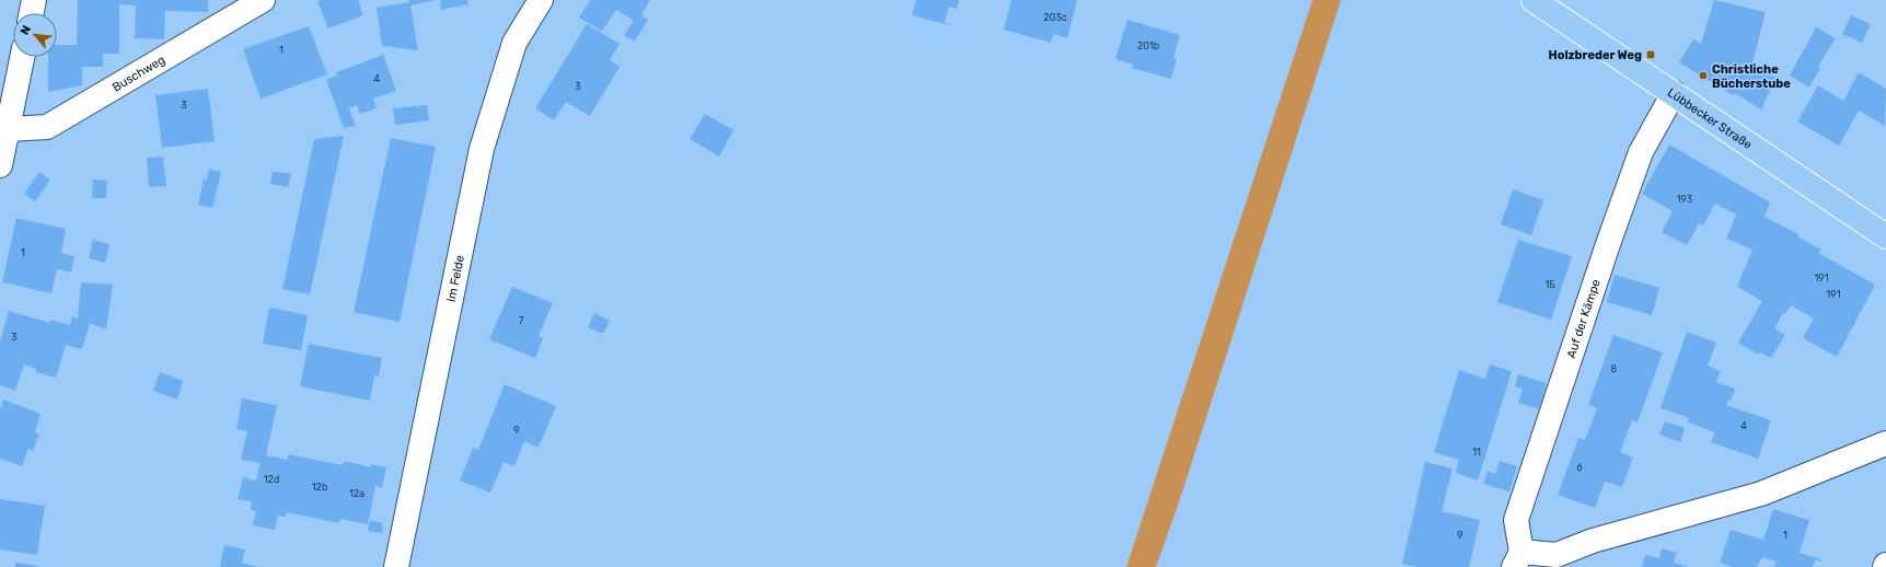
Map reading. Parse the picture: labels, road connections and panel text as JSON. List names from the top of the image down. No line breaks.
{"streets":{"main road":["Lübbecker Straße"],"street":["Buschweg","Im Felde","Auf der Kämpe"]},"crossings":[["Lübbecker Straße","Auf der Kämpe"]],"places":{"transit":["Holzbreder Weg"],"other":["Christliche Bücherstube"]},"house_numbers":["203c","201b","1","4","3","3","193","1","191","15","191","7","3","8","4","9","11","6","12d","12b","12a","9","1"],"north":"top left"}
